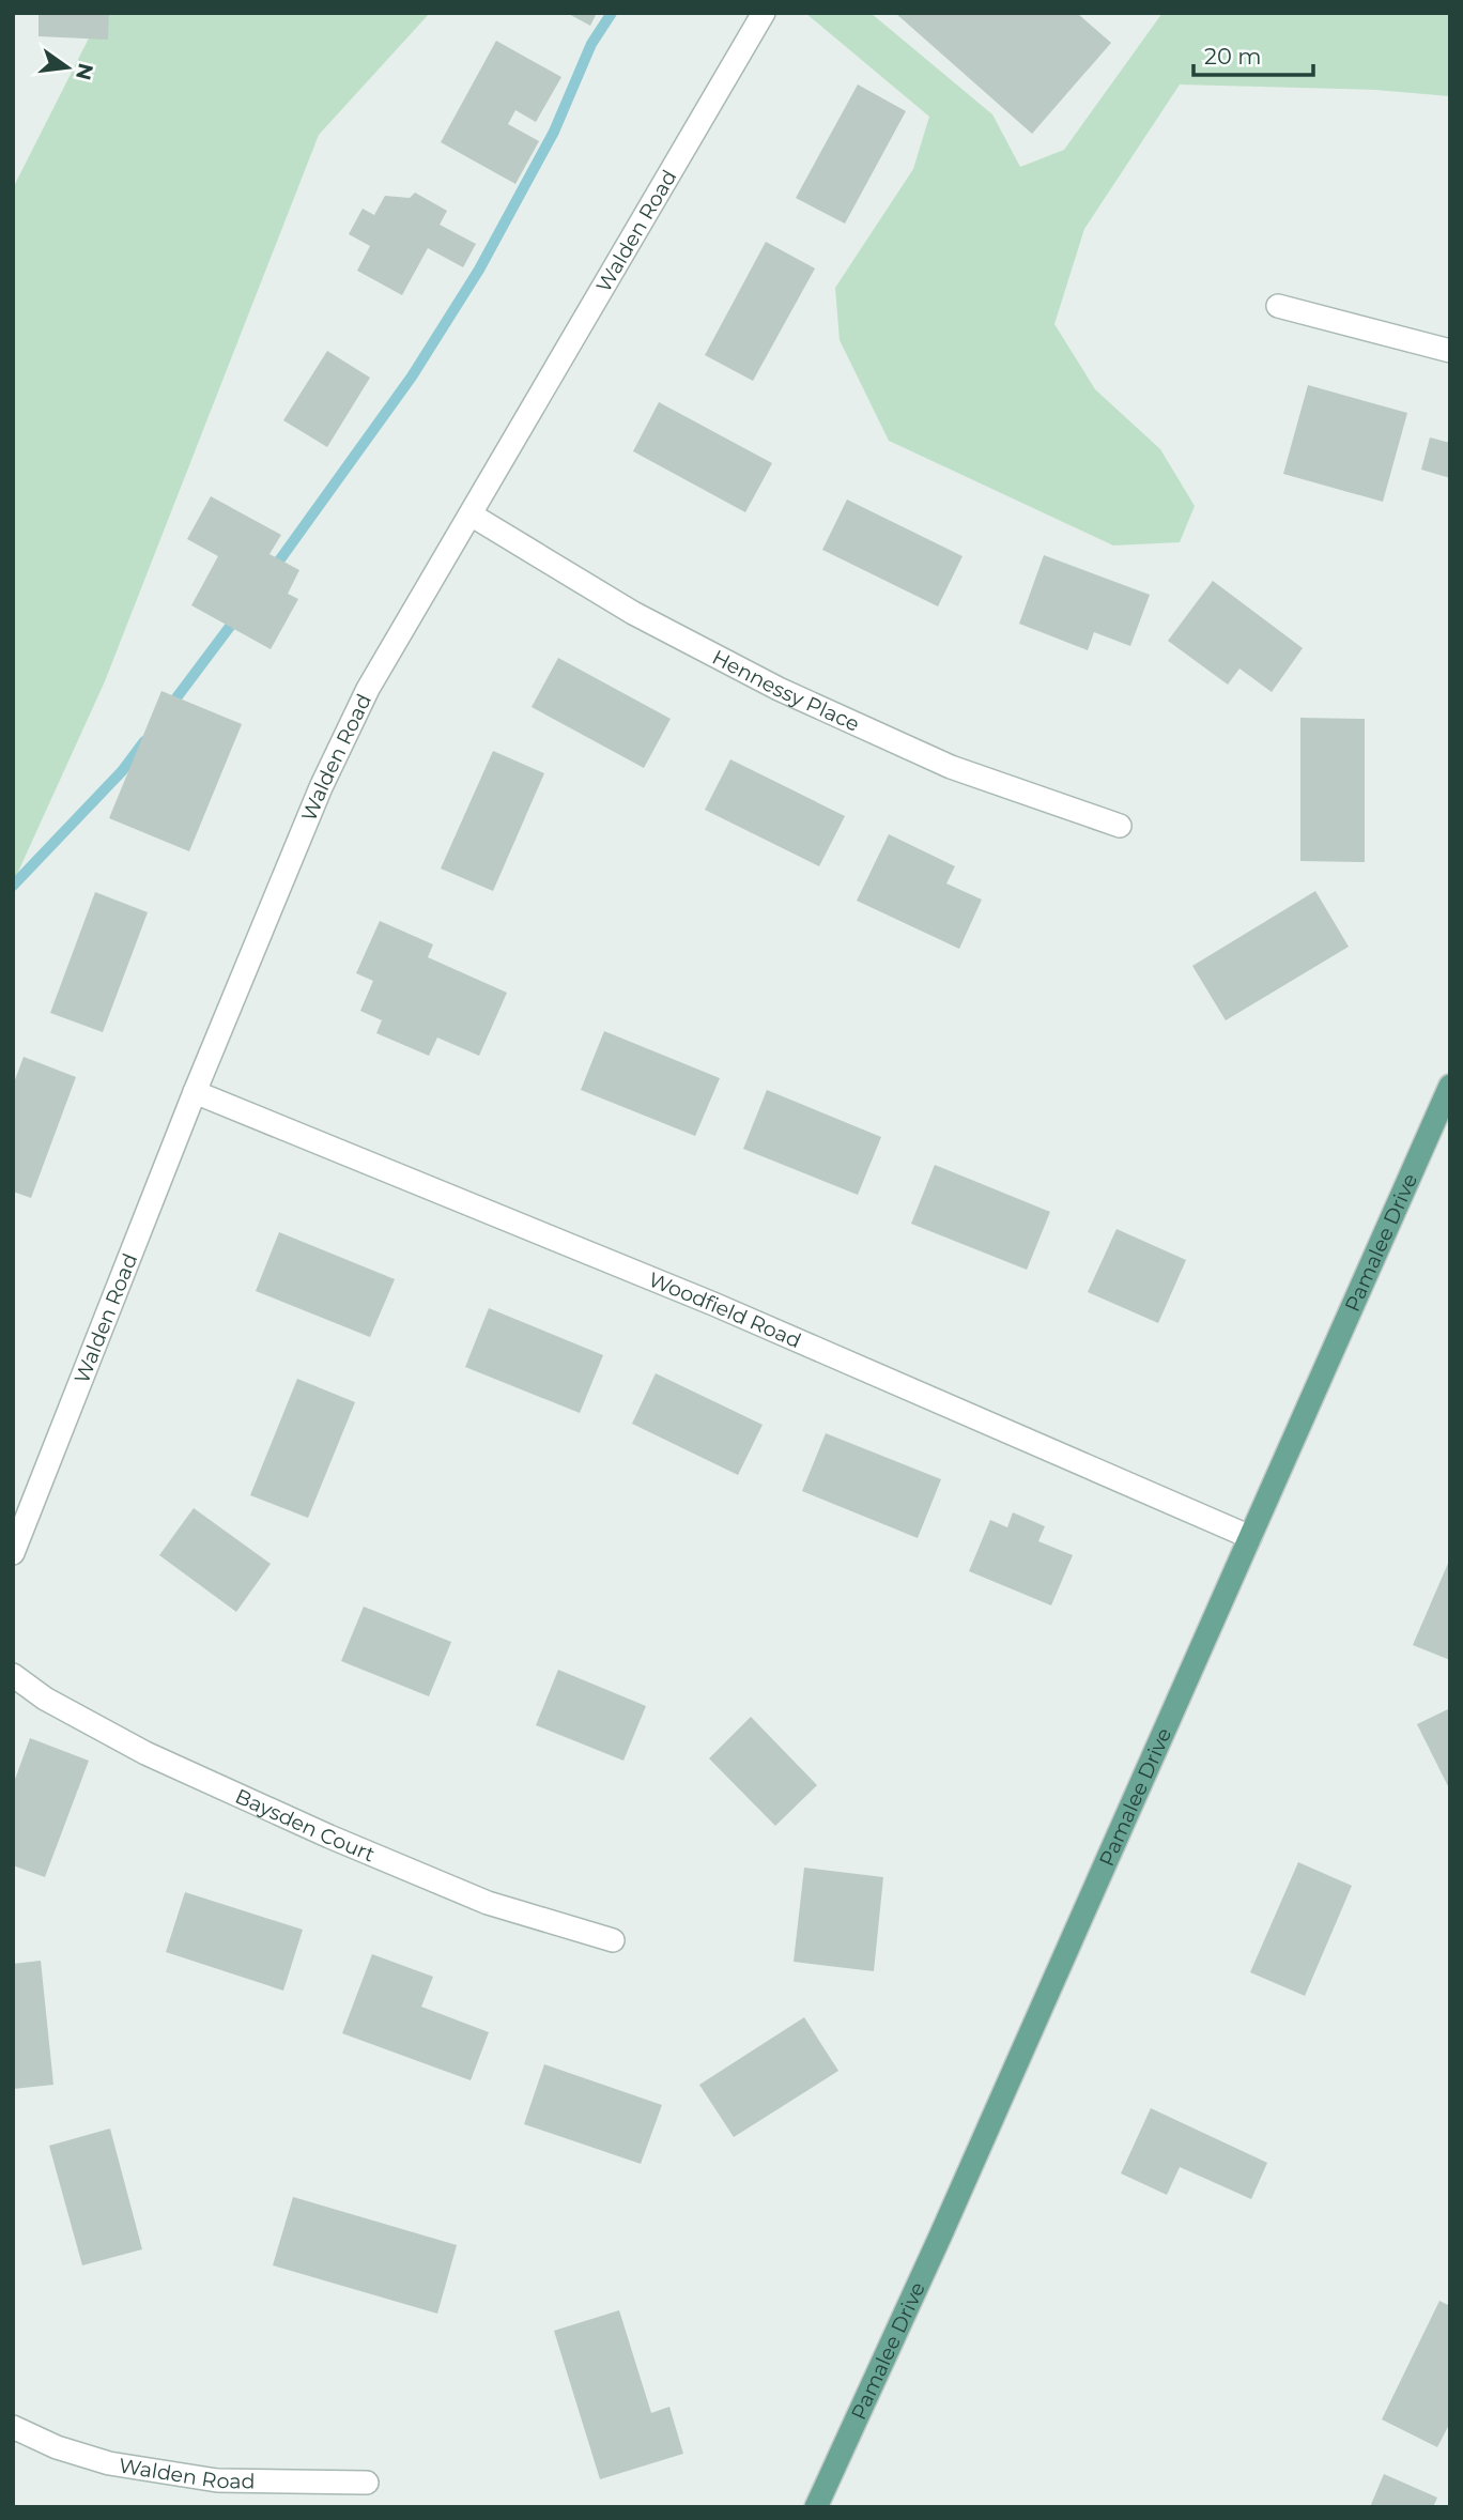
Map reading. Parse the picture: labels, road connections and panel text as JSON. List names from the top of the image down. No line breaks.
{"streets":{"main road":["Pamalee Drive"],"street":["Walden Road","Hennessy Place","Woodfield Road","Baysden Court"]},"crossings":[["Walden Road","Hennessy Place"],["Walden Road","Woodfield Road"],["Pamalee Drive","Woodfield Road"]],"scale_bar":"20 m","north":"right"}
